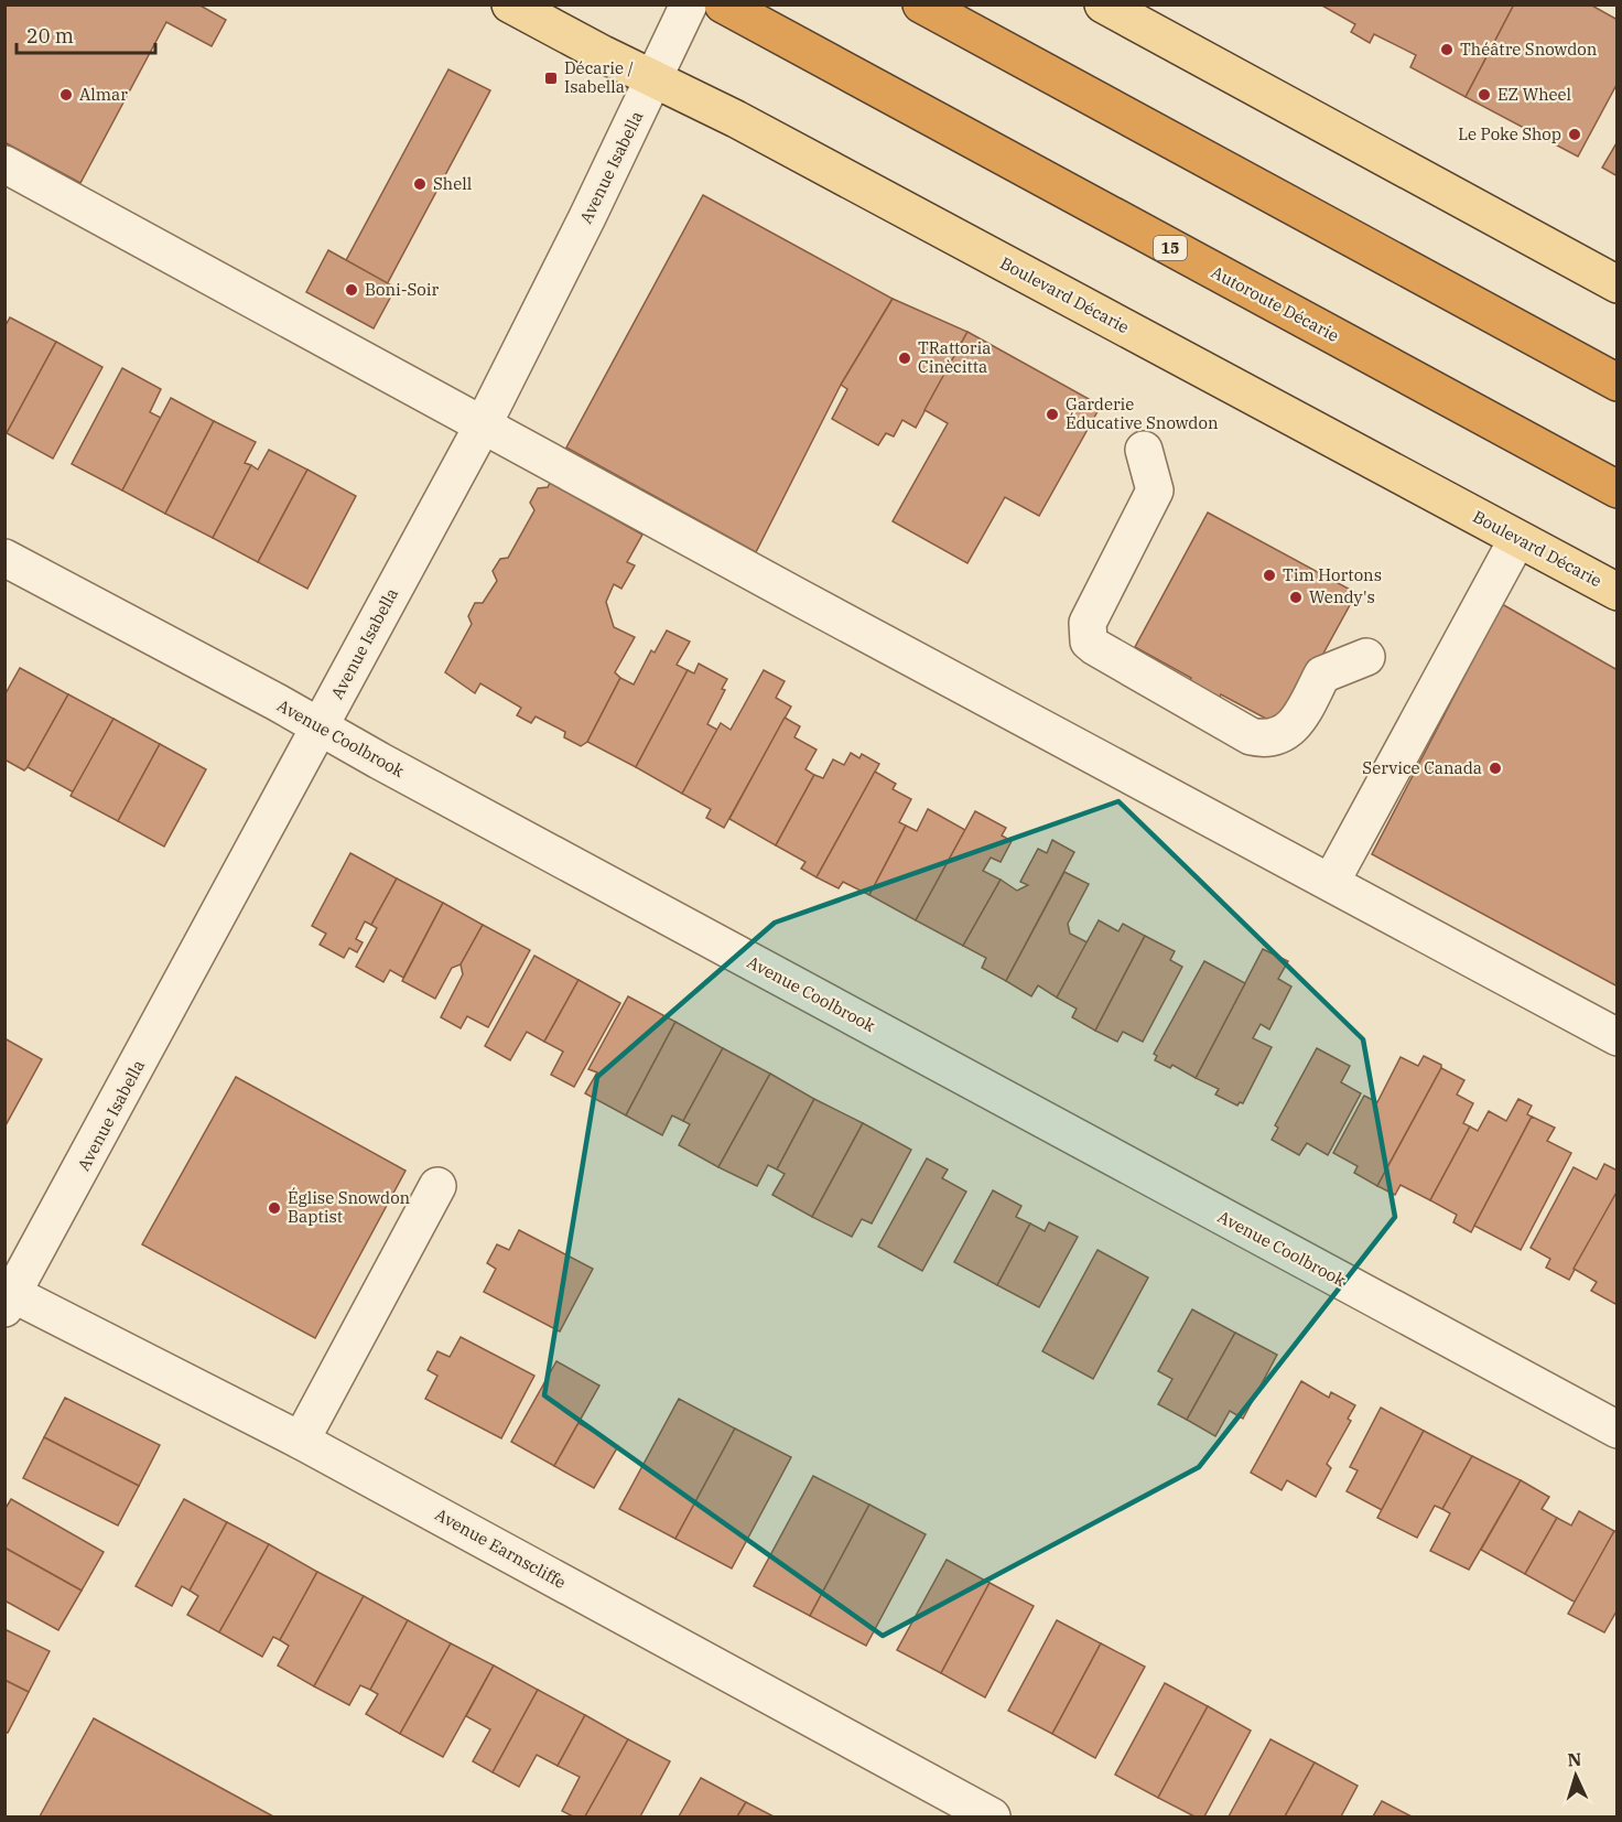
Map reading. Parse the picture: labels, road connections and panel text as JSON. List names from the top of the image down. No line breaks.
{"streets":{"highway":["15","Autoroute Décarie"],"main road":["Boulevard Décarie"],"street":["Avenue Isabella","Avenue Coolbrook","Avenue Earnscliffe"]},"crossings":[["Avenue Isabella","Boulevard Décarie"],["Avenue Isabella","Avenue Coolbrook"],["Avenue Isabella","Avenue Earnscliffe"]],"places":{"other":["Théâtre Snowdon","Almar","EZ Wheel","Le Poke Shop","Shell","Boni-Soir","TRattoria Cinècitta","Garderie Éducative Snowdon","Tim Hortons","Wendy's","Service Canada","Église Snowdon Baptist"],"transit":["Décarie / Isabella"]},"scale_bar":"20 m","north":"top"}
